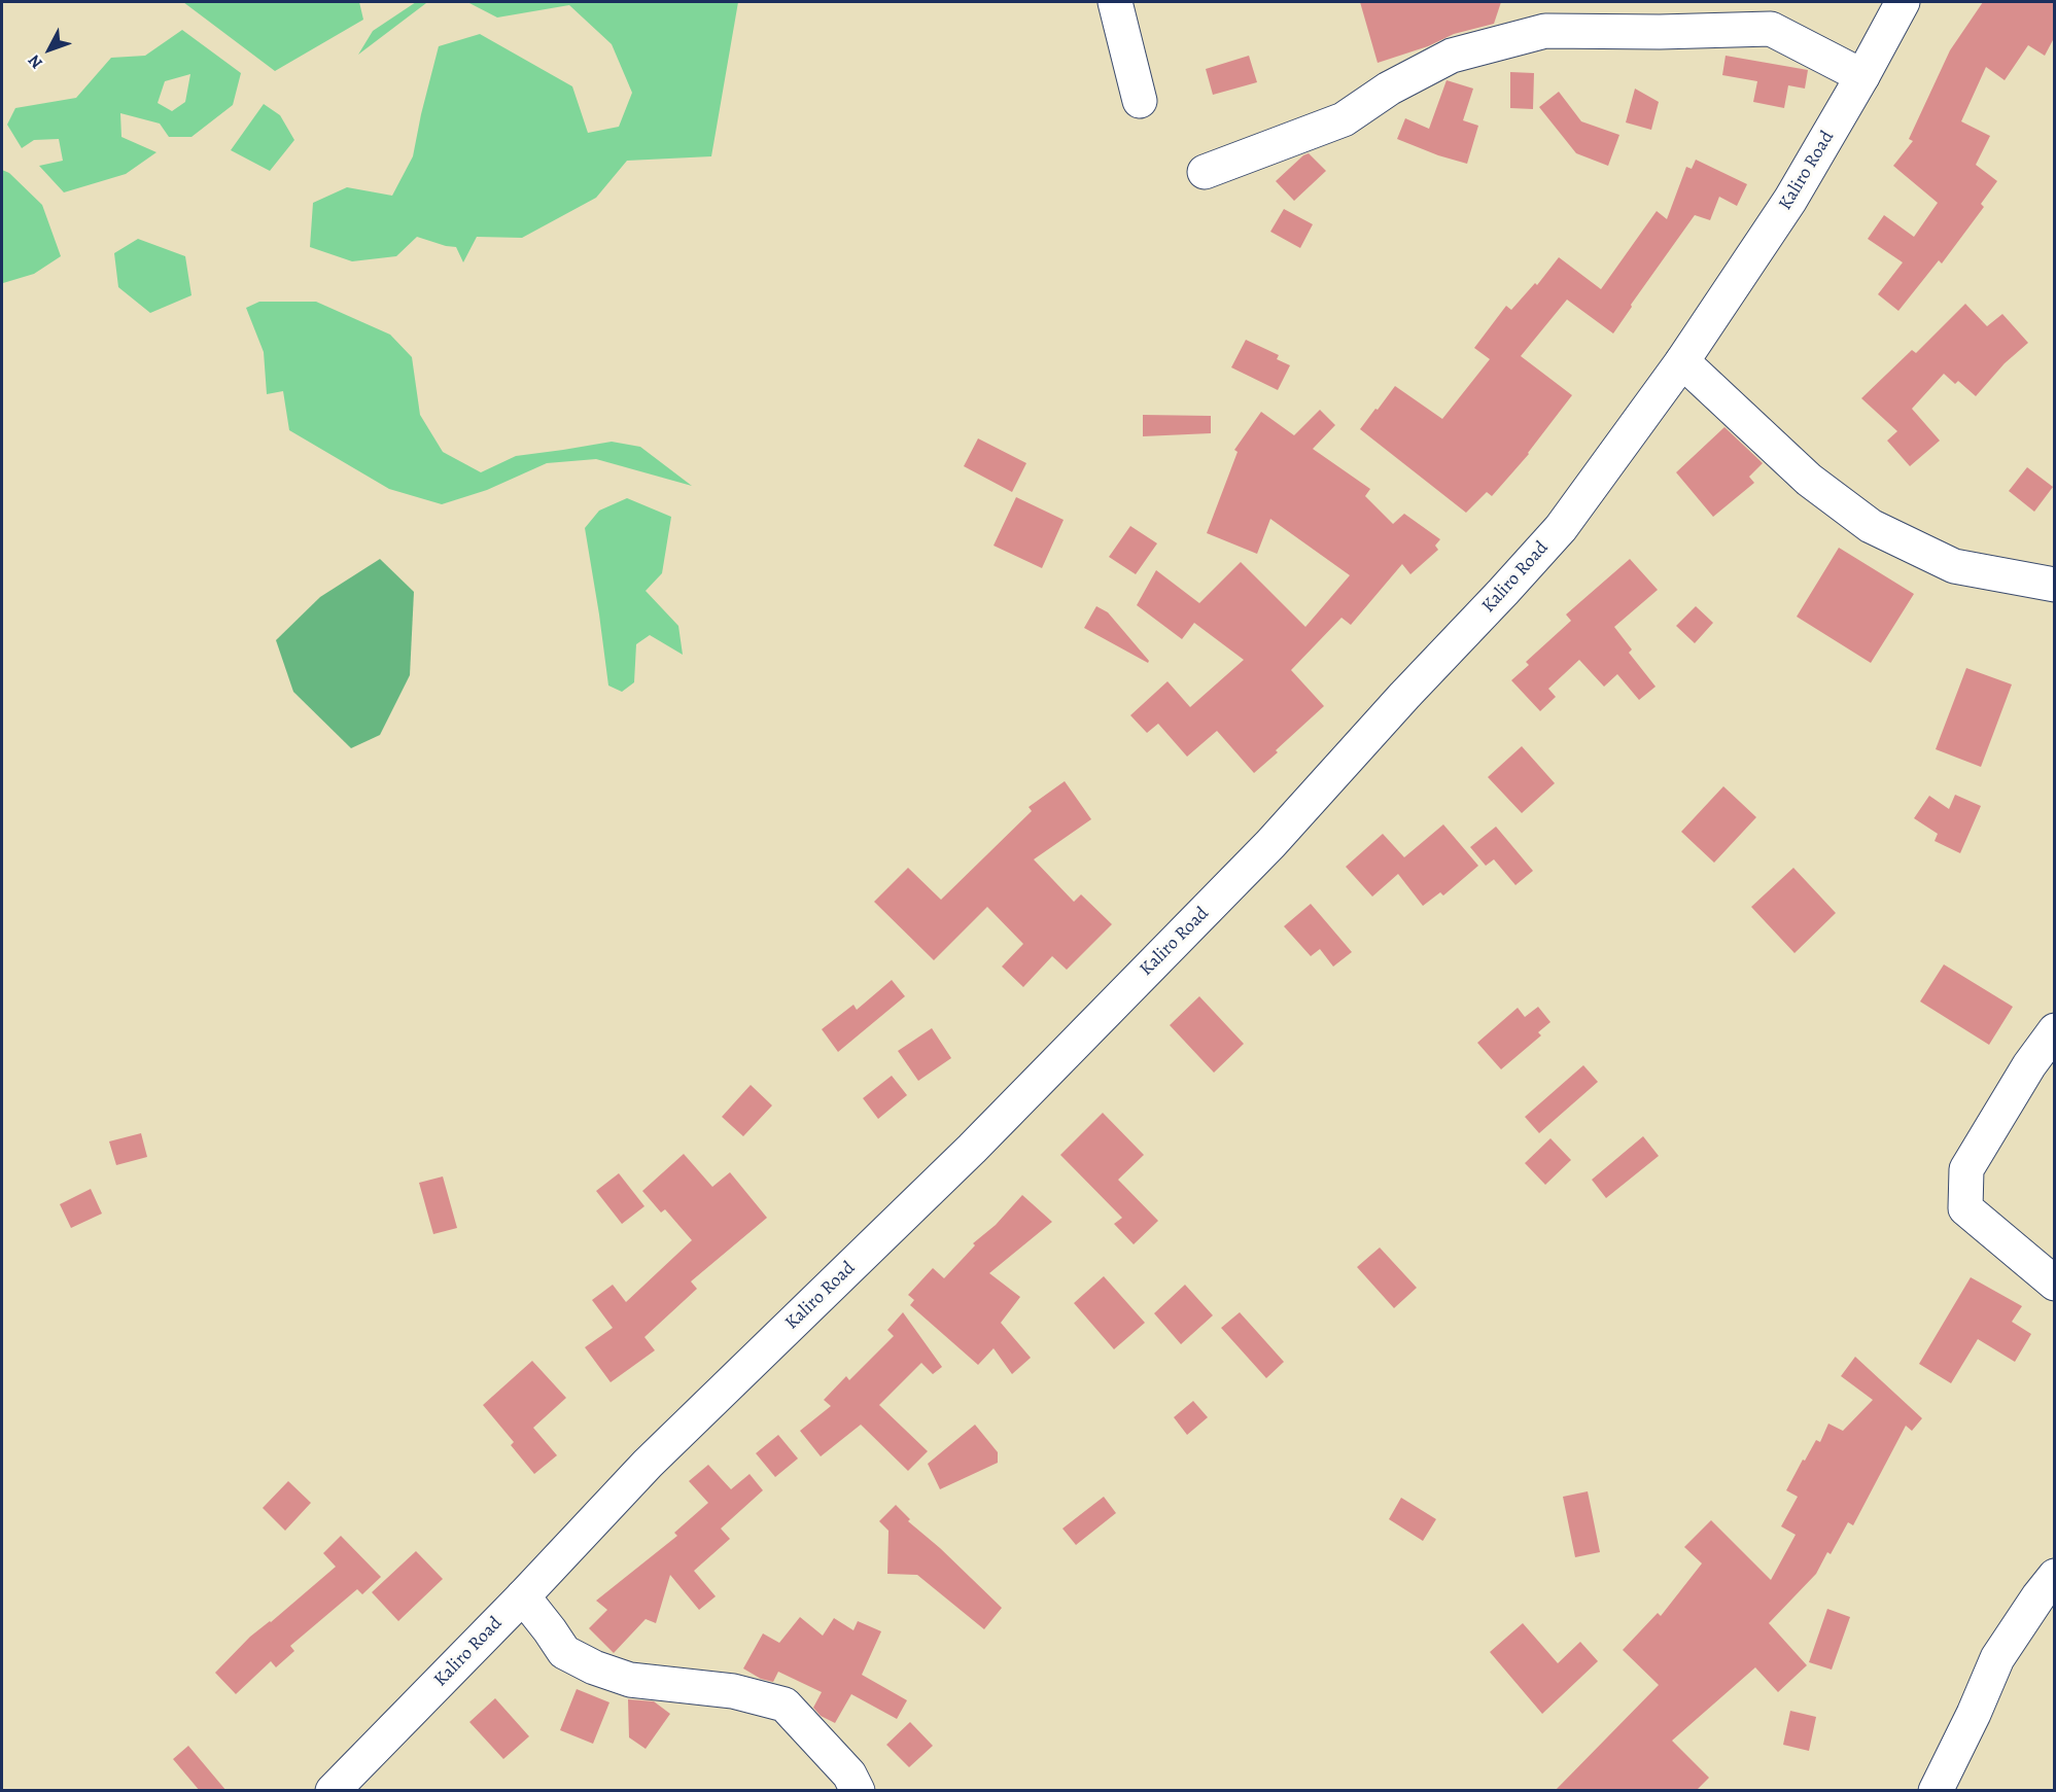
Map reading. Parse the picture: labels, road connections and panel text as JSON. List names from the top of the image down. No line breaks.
{"streets":{"main road":["Kaliro Road"]},"north":"bottom left"}
